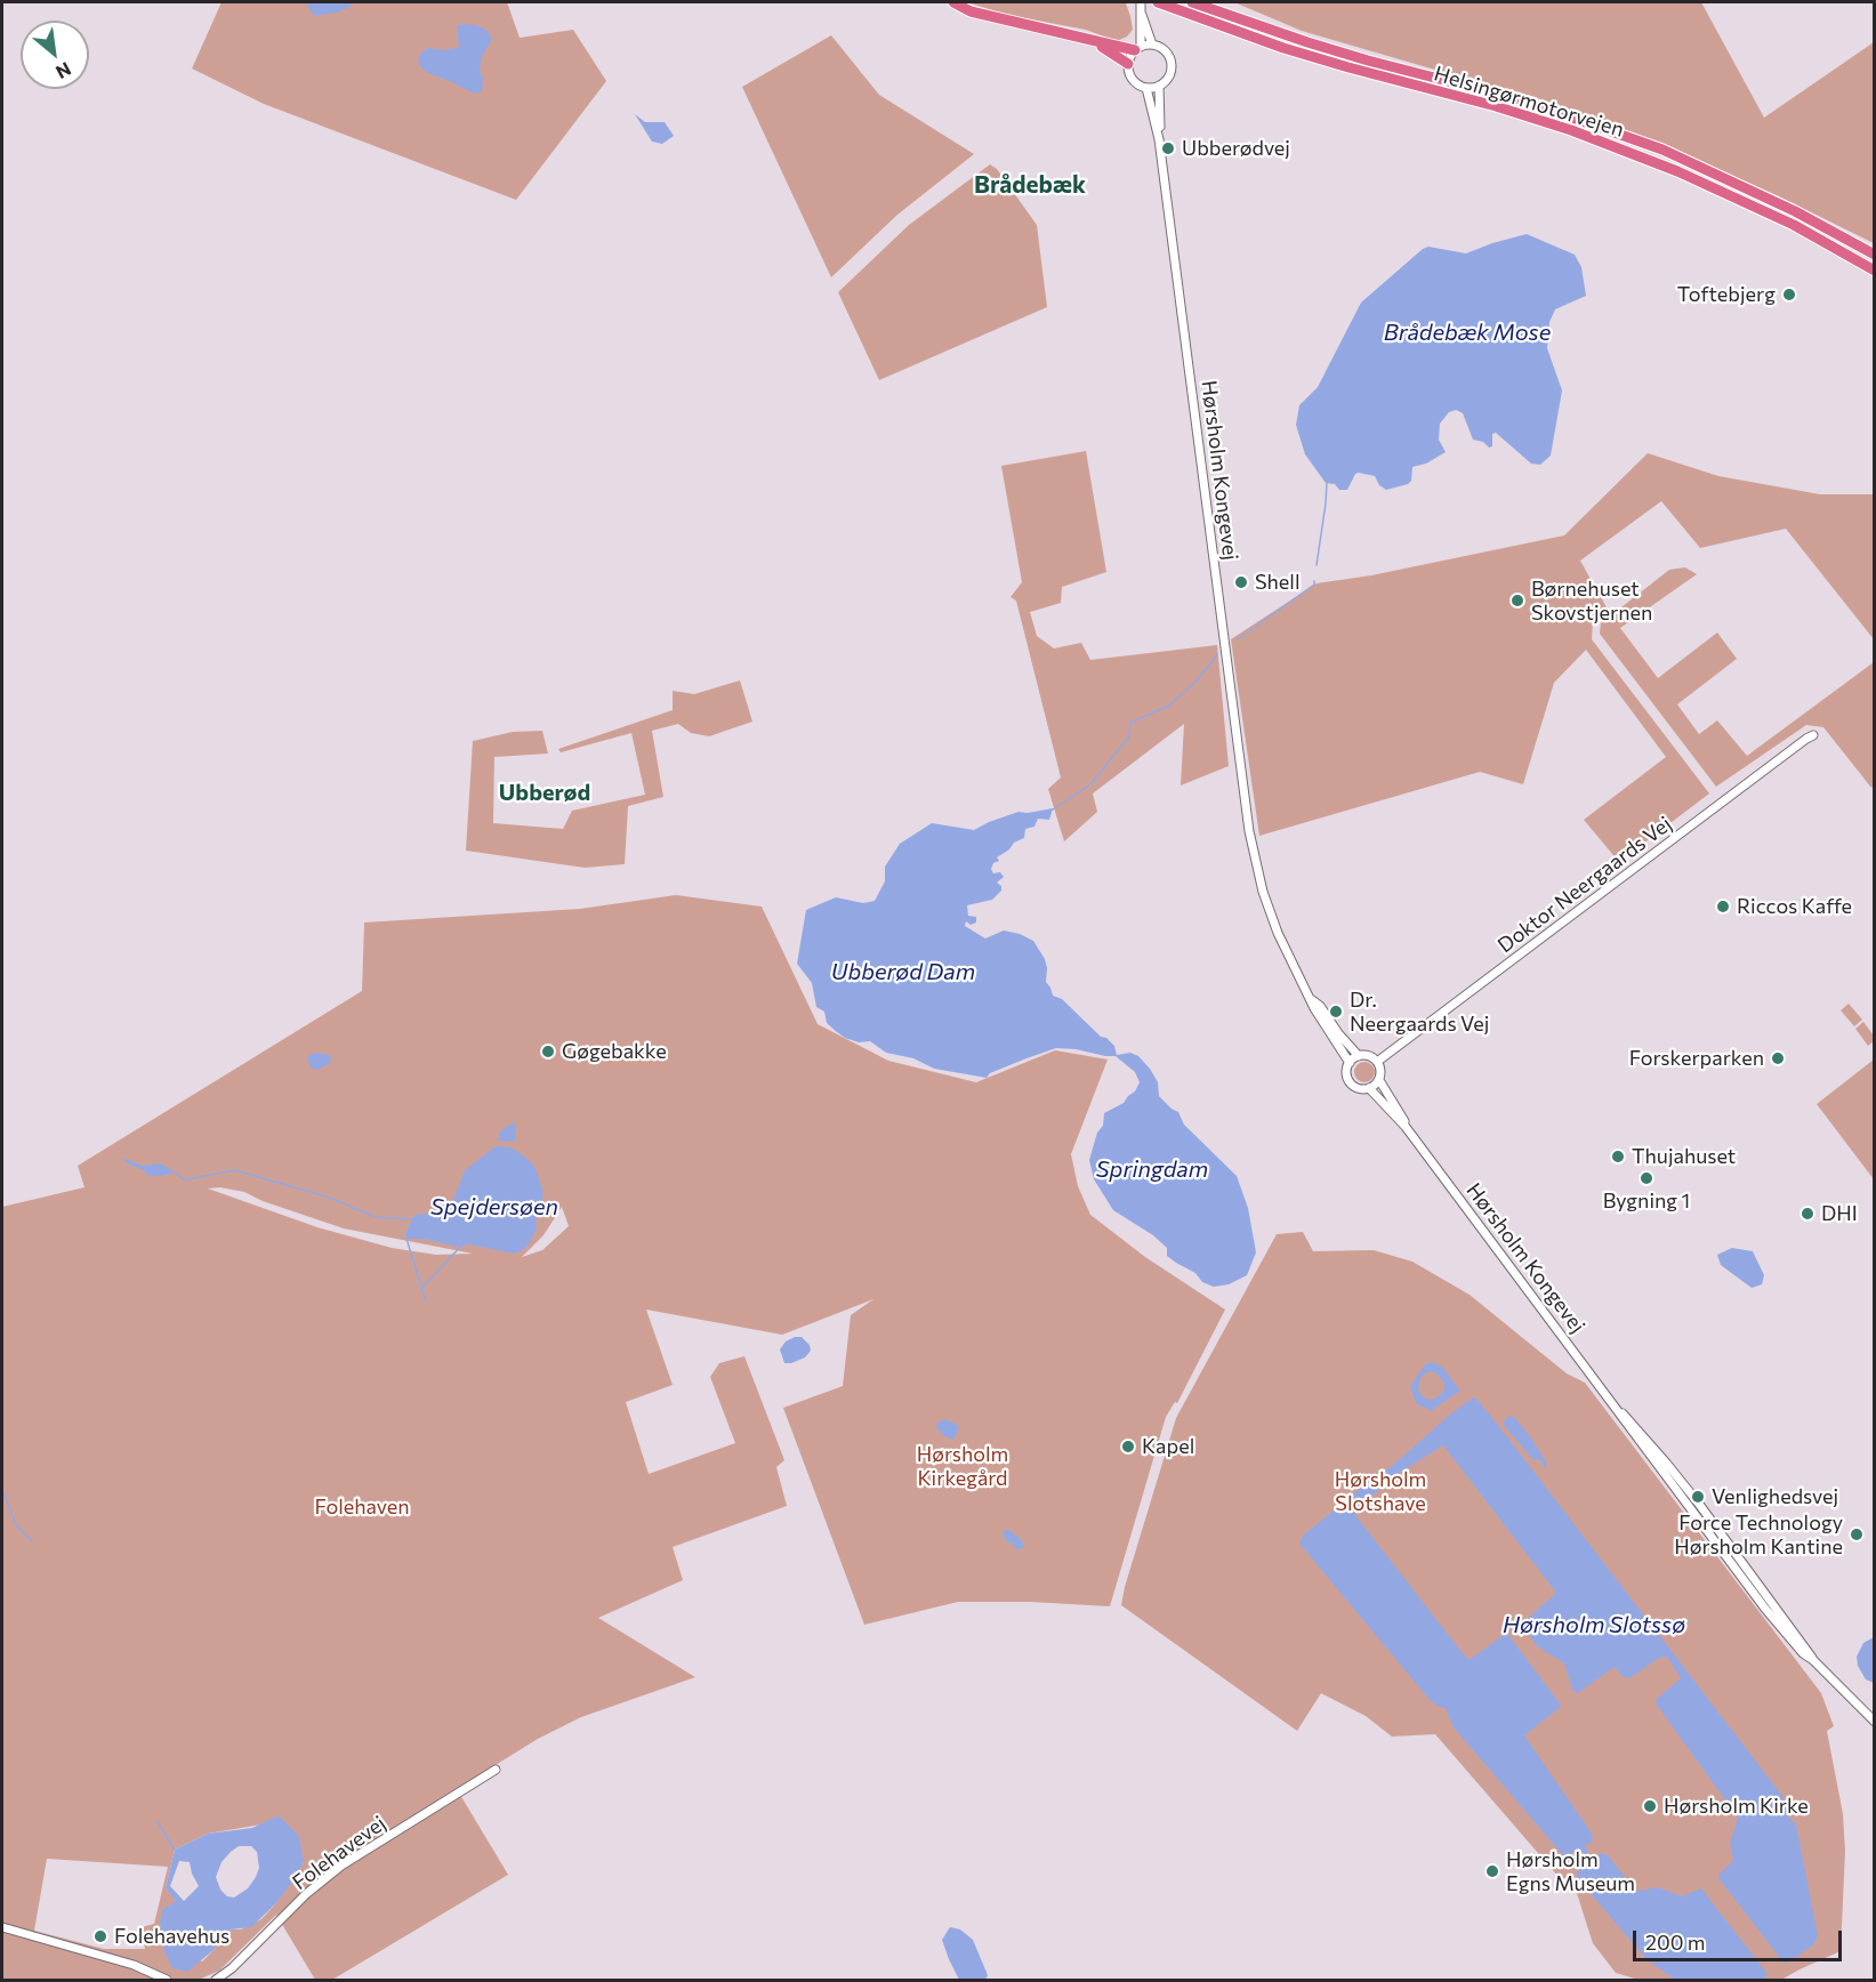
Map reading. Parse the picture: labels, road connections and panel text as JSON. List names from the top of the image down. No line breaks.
{"streets":{"highway":["Helsingørmotorvejen"],"main road":["Hørsholm Kongevej","Doktor Neergaards Vej","Folehavevej"]},"crossings":[["Hørsholm Kongevej","Doktor Neergaards Vej"]],"districts":["Brådebæk","Ubberød"],"water":["Brådebæk Mose","Ubberød Dam","Springdam","Spejdersøen","Hørsholm Slotssø"],"parks":["Hørsholm Kirkegård","Hørsholm Slotshave","Folehaven"],"places":["Ubberødvej","Toftebjerg","Shell","Børnehuset Skovstjernen","Riccos Kaffe","Dr. Neergaards Vej","Gøgebakke","Forskerparken","Thujahuset","Bygning 1","DHI","Kapel","Venlighedsvej","Force Technology Hørsholm Kantine","Hørsholm Kirke","Hørsholm Egns Museum","Folehavehus"],"scale_bar":"200 m","north":"bottom right"}
